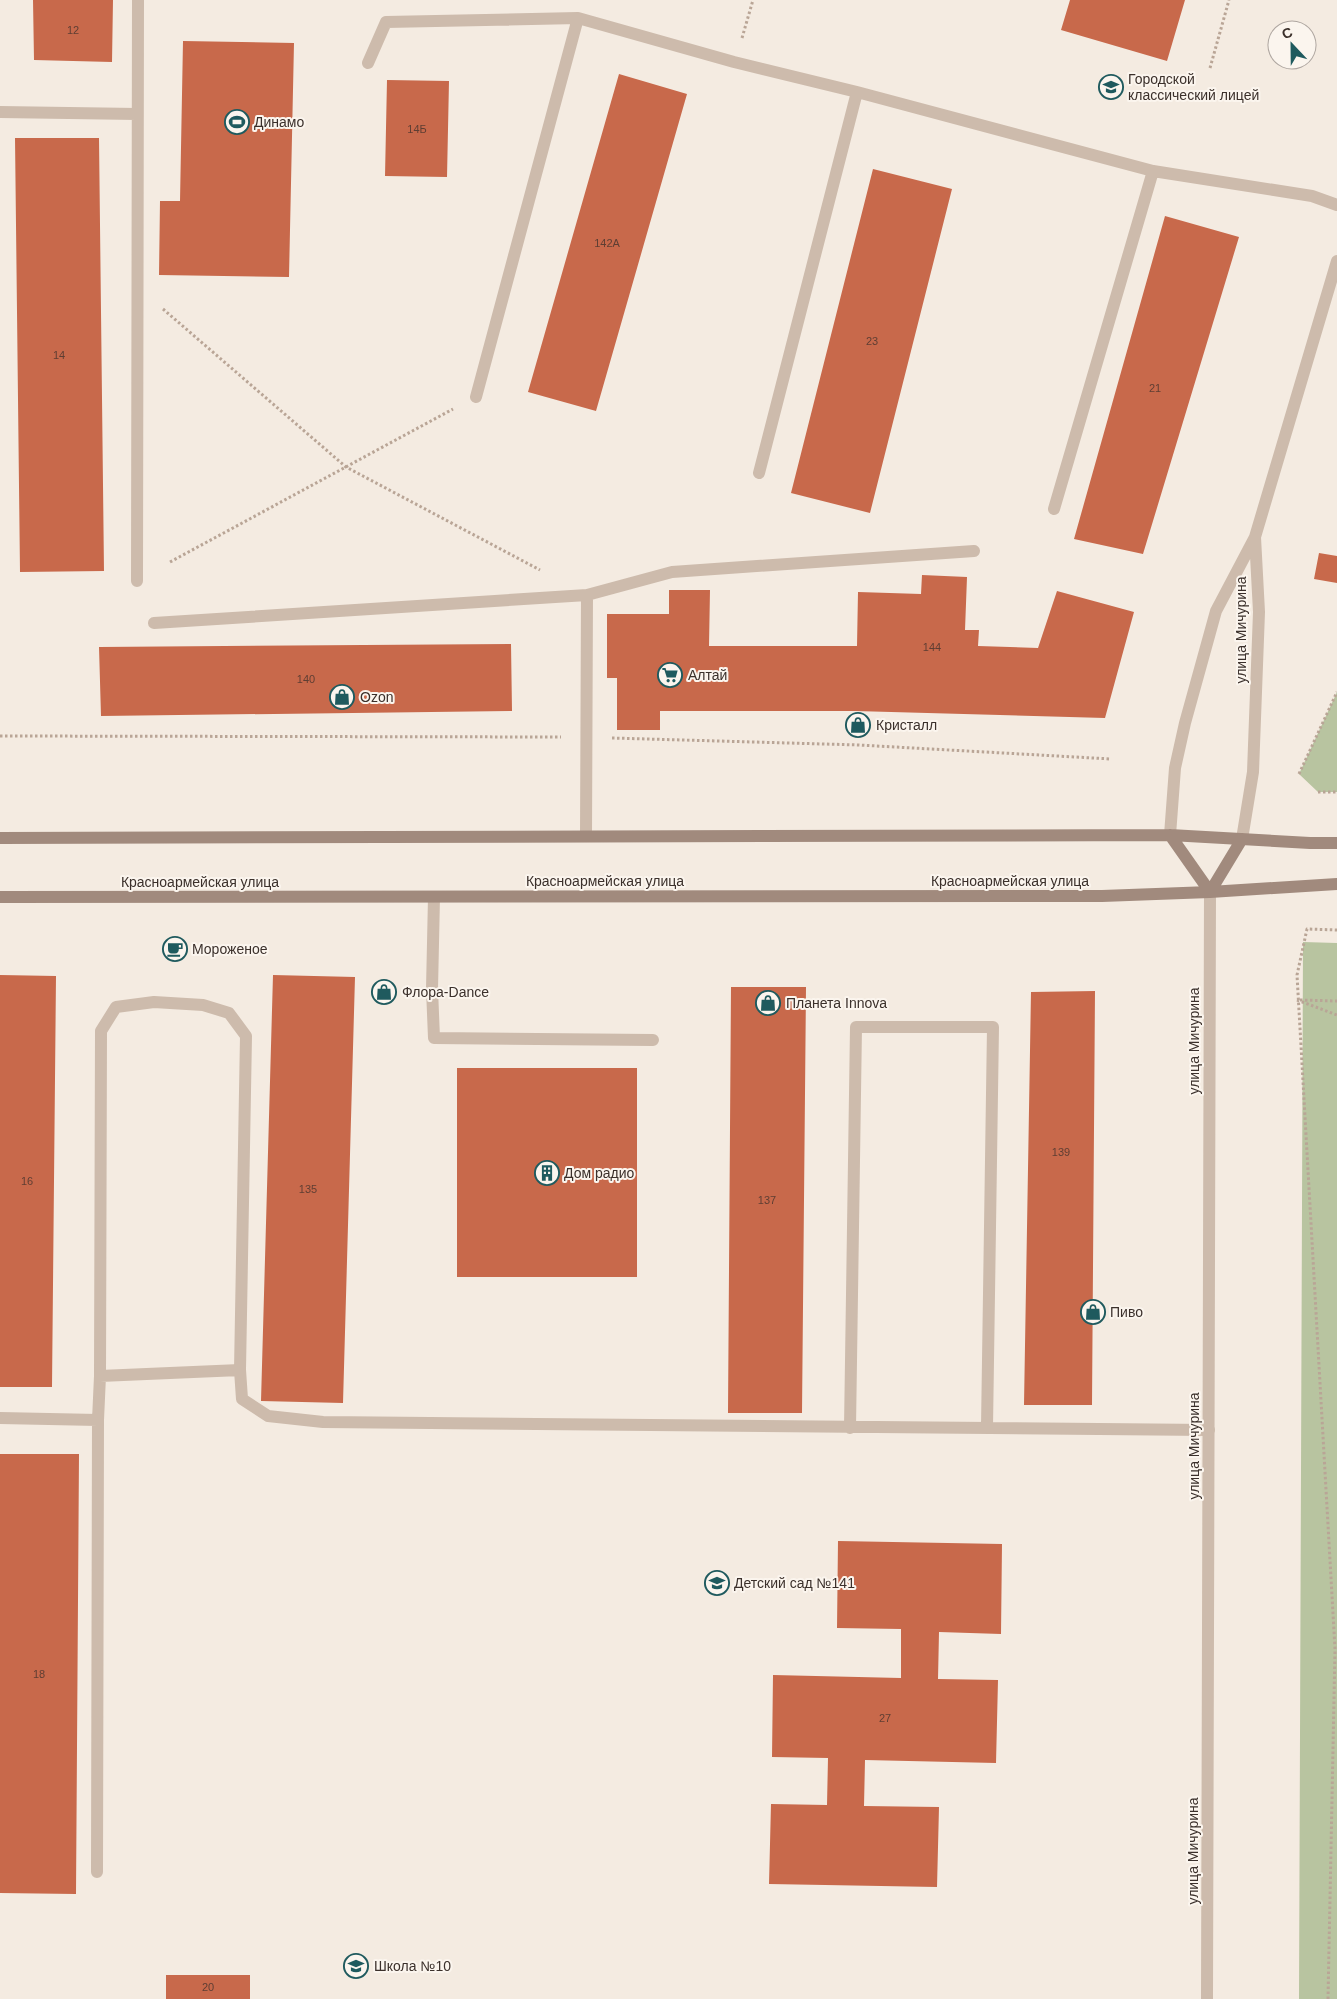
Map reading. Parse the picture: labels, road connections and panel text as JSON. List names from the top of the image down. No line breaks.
{"streets":{"main road":["улица Мичурина","Красноармейская улица"]},"crossings":[["улица Мичурина","Красноармейская улица"]],"places":{"school or university":["Городской классический лицей","Детский сад №141","Школа №10"],"sports":["Динамо"],"supermarket":["Алтай"],"shop":["Ozon","Кристалл","Флора-Dance","Планета Innova","Пиво"],"cafe":["Мороженое"],"building":["Дом радио"]},"house_numbers":["12","14Б","142А","23","14","21","144","140","139","16","135","137","18","27","20"],"north":"top"}
